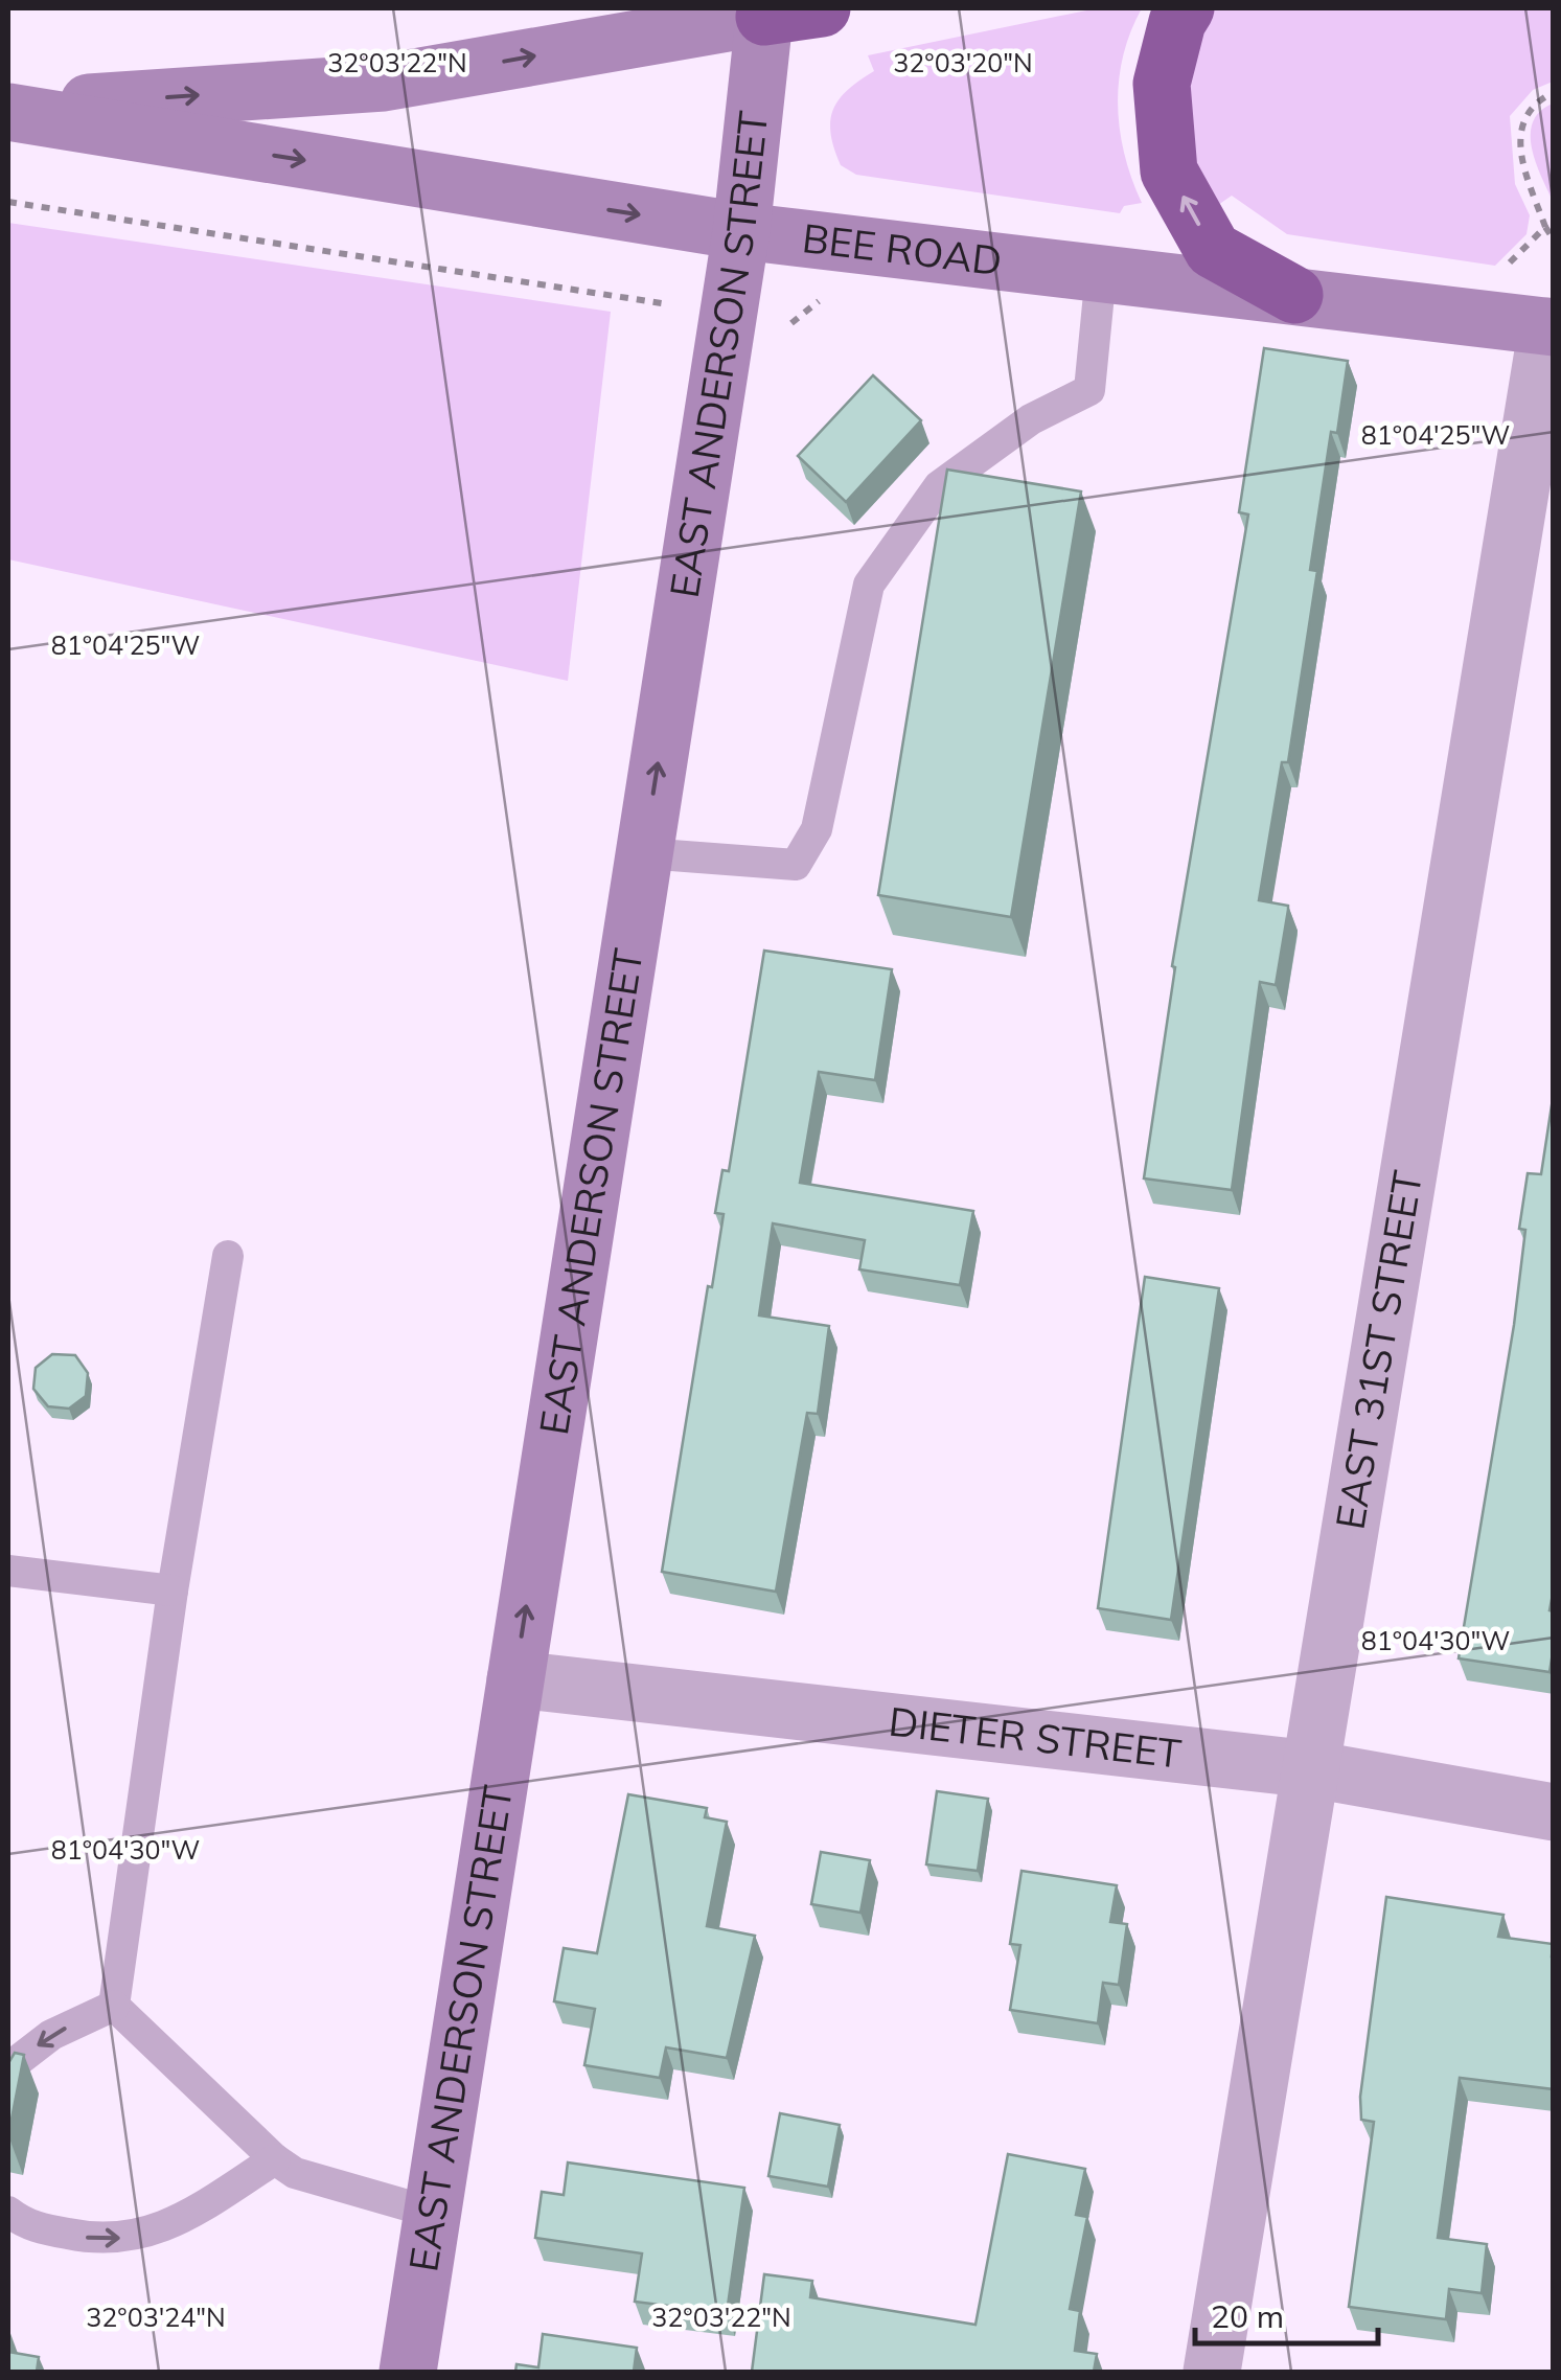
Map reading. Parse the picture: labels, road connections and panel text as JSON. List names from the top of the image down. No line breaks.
{"streets":{"main road":["BEE ROAD","EAST ANDERSON STREET"],"street":["EAST 31ST STREET","DIETER STREET"]},"crossings":[["BEE ROAD","EAST ANDERSON STREET"],["BEE ROAD","EAST 31ST STREET"],["EAST ANDERSON STREET","DIETER STREET"],["EAST 31ST STREET","DIETER STREET"]],"one_way":["EAST ANDERSON STREET"],"scale_bar":"20 m","coordinates":["32°03'22\"N","32°03'20\"N","81°04'25\"W","81°04'30\"W","32°03'24\"N"]}
